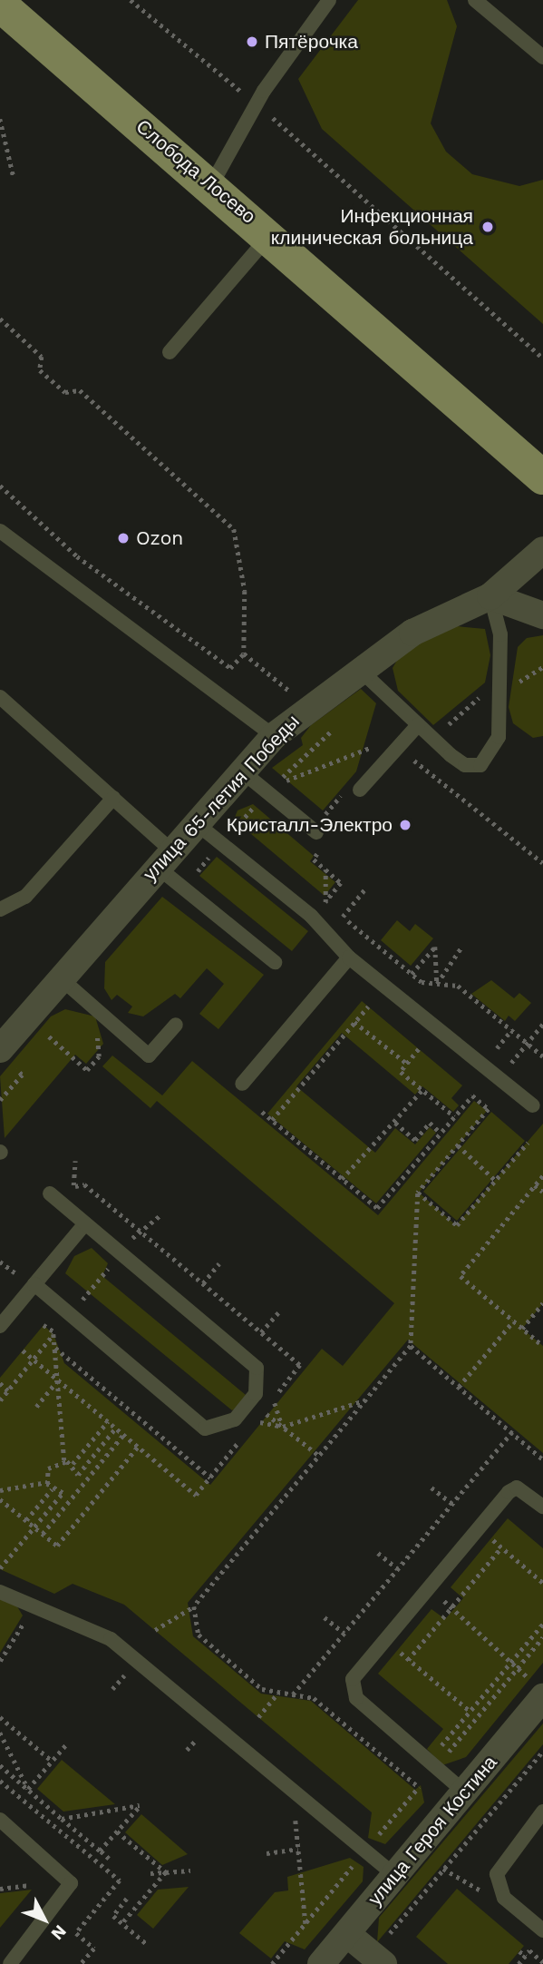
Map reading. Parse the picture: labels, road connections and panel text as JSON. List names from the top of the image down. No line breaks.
{"streets":{"main road":["Слобода Лосево"],"street":["улица 65-летия Победы","улица Героя Костина"]},"places":["Пятёрочка","Инфекционная клиническая больница","Ozon","Кристалл-Электро"],"north":"bottom right"}
